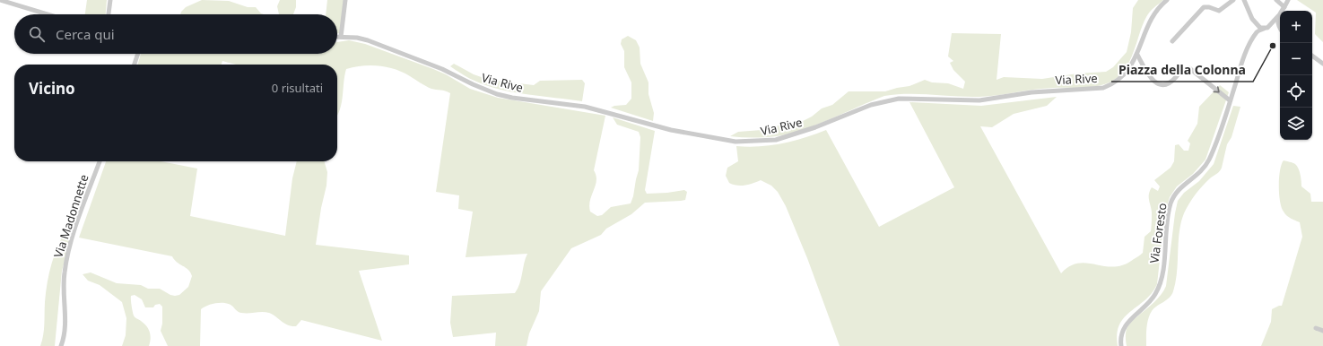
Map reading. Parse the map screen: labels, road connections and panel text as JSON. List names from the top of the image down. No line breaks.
{"streets":{"street":["Via Rive","Via Madonnette","Via Foresto"]},"places":["Piazza della Colonna"],"page":{"map_buttons":["+","−"],"search":"Cerca qui","heading":["Vicino","0 risultati"]}}
